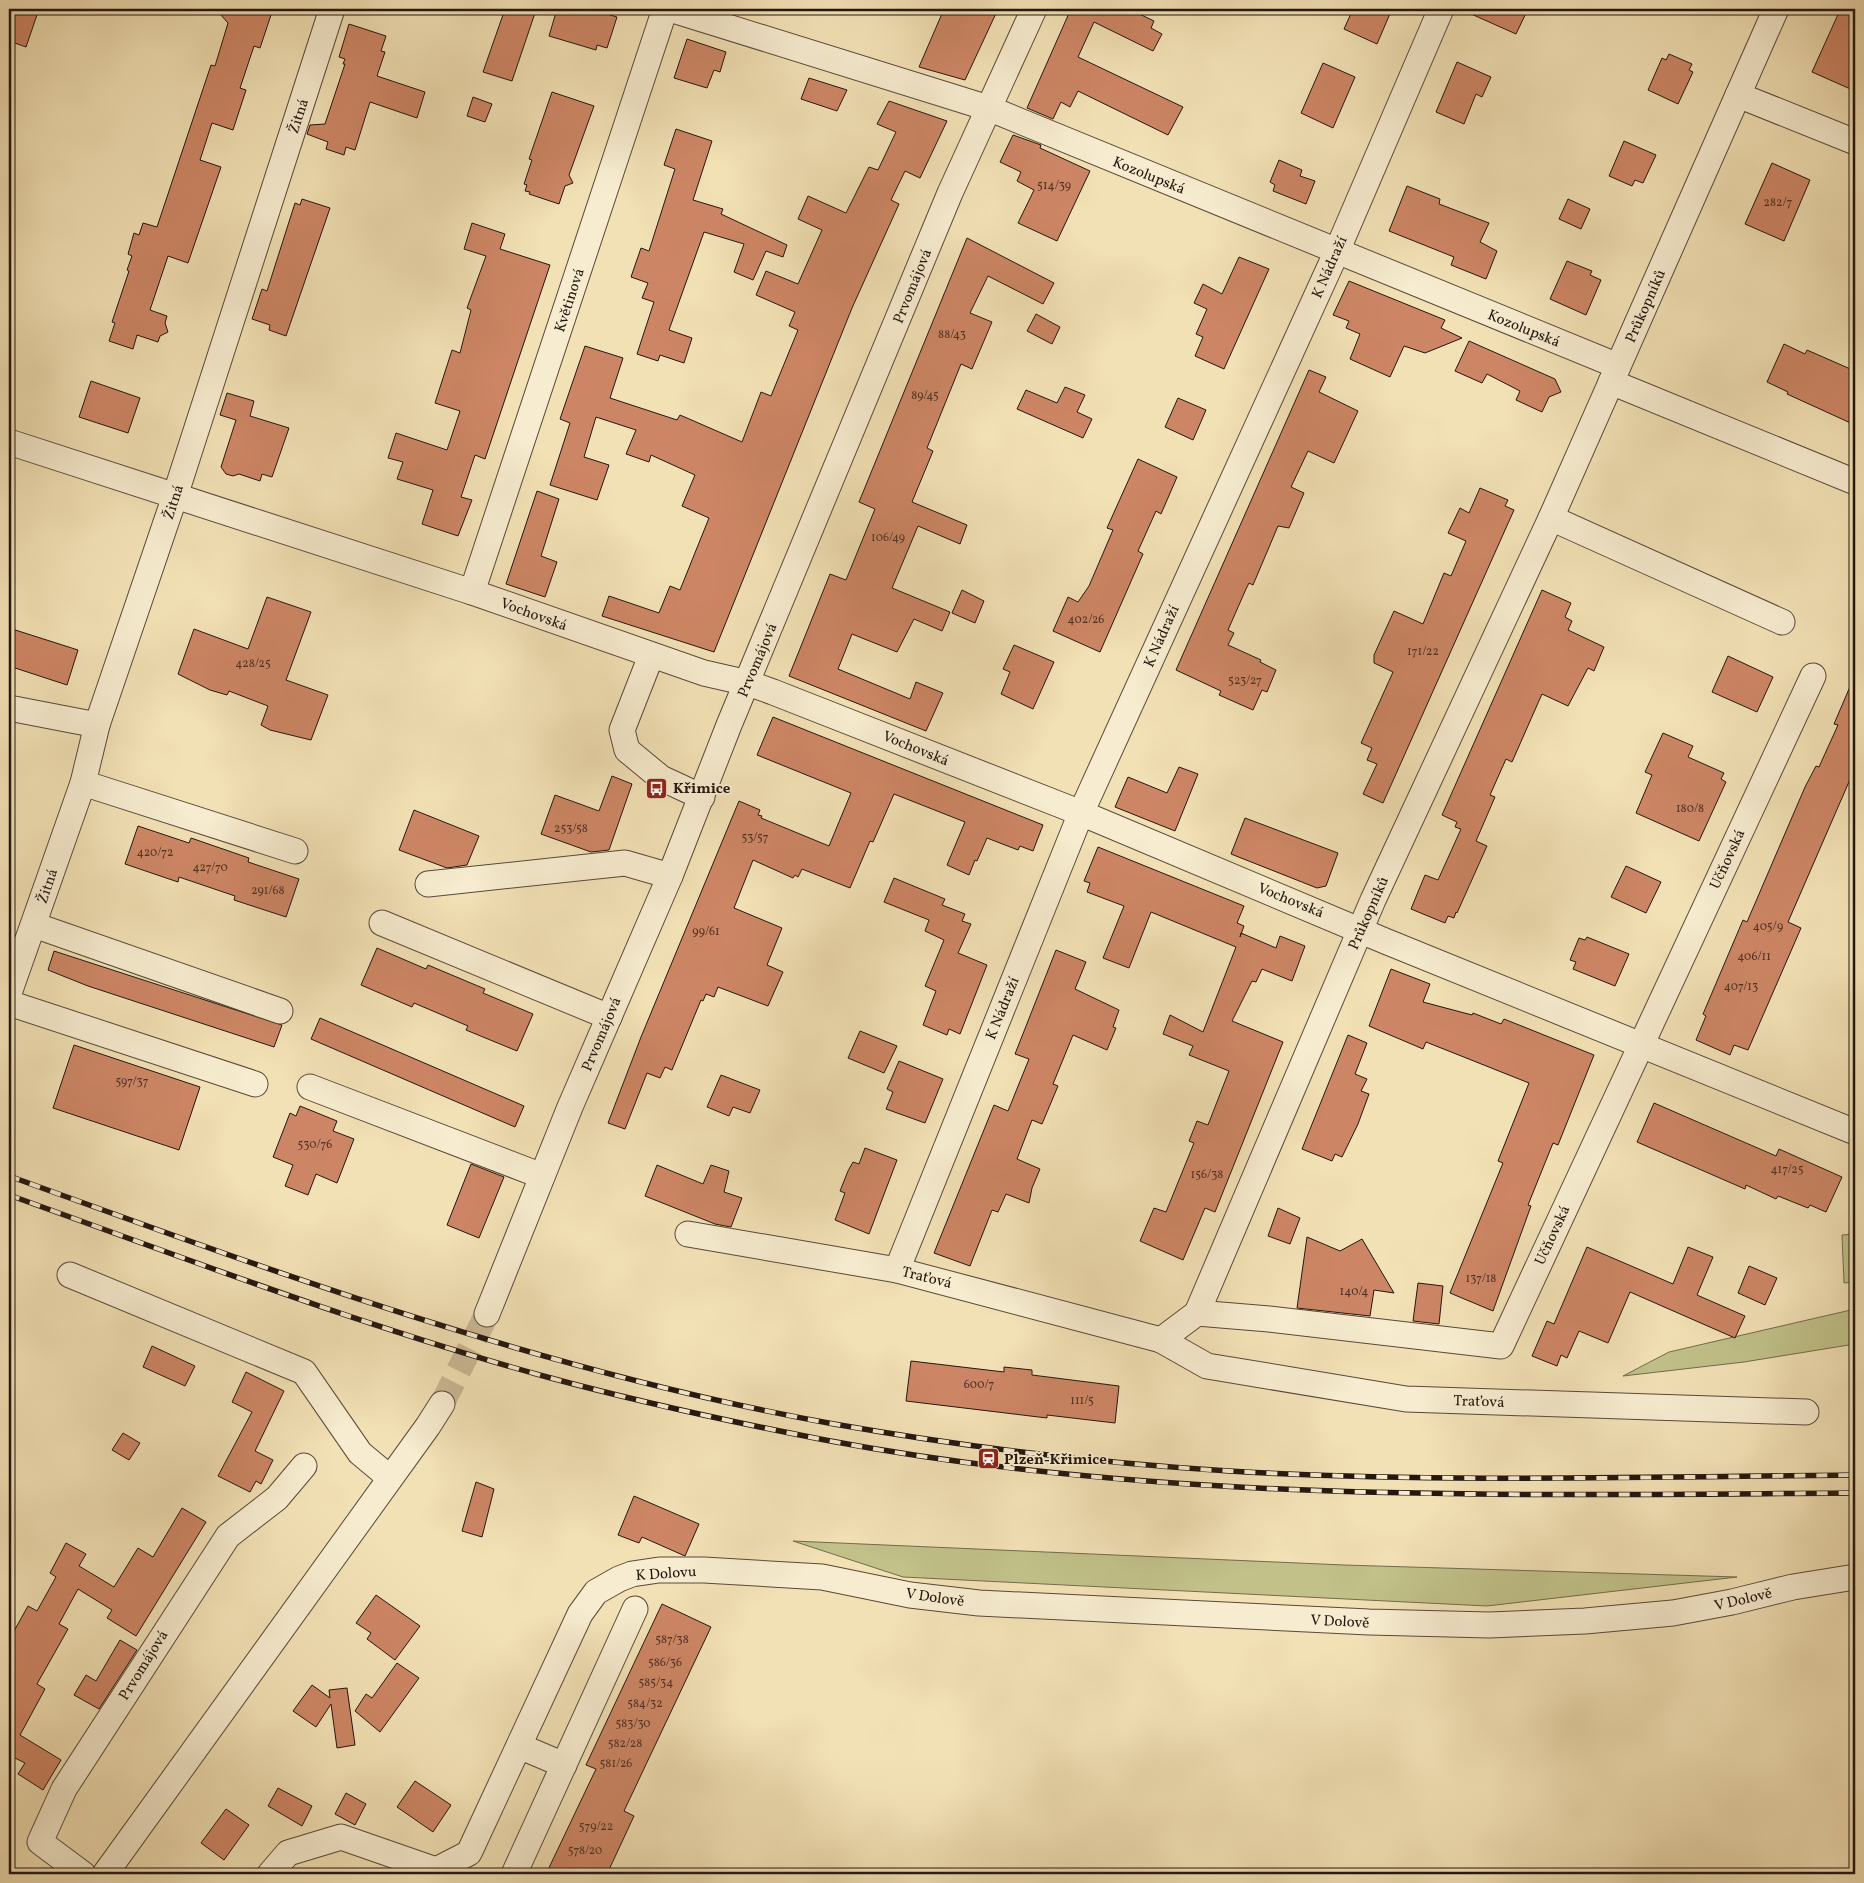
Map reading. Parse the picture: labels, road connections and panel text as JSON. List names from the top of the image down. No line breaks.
{"streets":{"street":["Žitná","Kozolupská","K Nádraží","Prvomájová","Květinová","Průkopníků","Vochovská","Učňovská","Traťová","K Dolovu","V Dolově"]},"crossings":[["Žitná","Vochovská"],["Kozolupská","K Nádraží"],["Kozolupská","Prvomájová"],["Kozolupská","Průkopníků"],["K Nádraží","Vochovská"],["K Nádraží","Traťová"],["Prvomájová","Vochovská"],["Květinová","Vochovská"],["Průkopníků","Vochovská"],["Průkopníků","Učňovská"],["Vochovská","Učňovská"],["K Dolovu","V Dolově"]],"places":{"bus stop":["Křimice"],"station":["Plzeň-Křimice"]},"house_numbers":["514/39","282/7","88/43","89/45","106/49","402/26","171/22","428/25","523/27","180/8","253/58","53/57","420/72","427/70","291/68","405/9","99/61","406/11","407/13","597/37","530/76","417/25","156/38","137/18","140/4","600/7","111/5","587/38","586/36","585/34","584/32","583/30","582/28","581/26","579/22","578/20"]}
